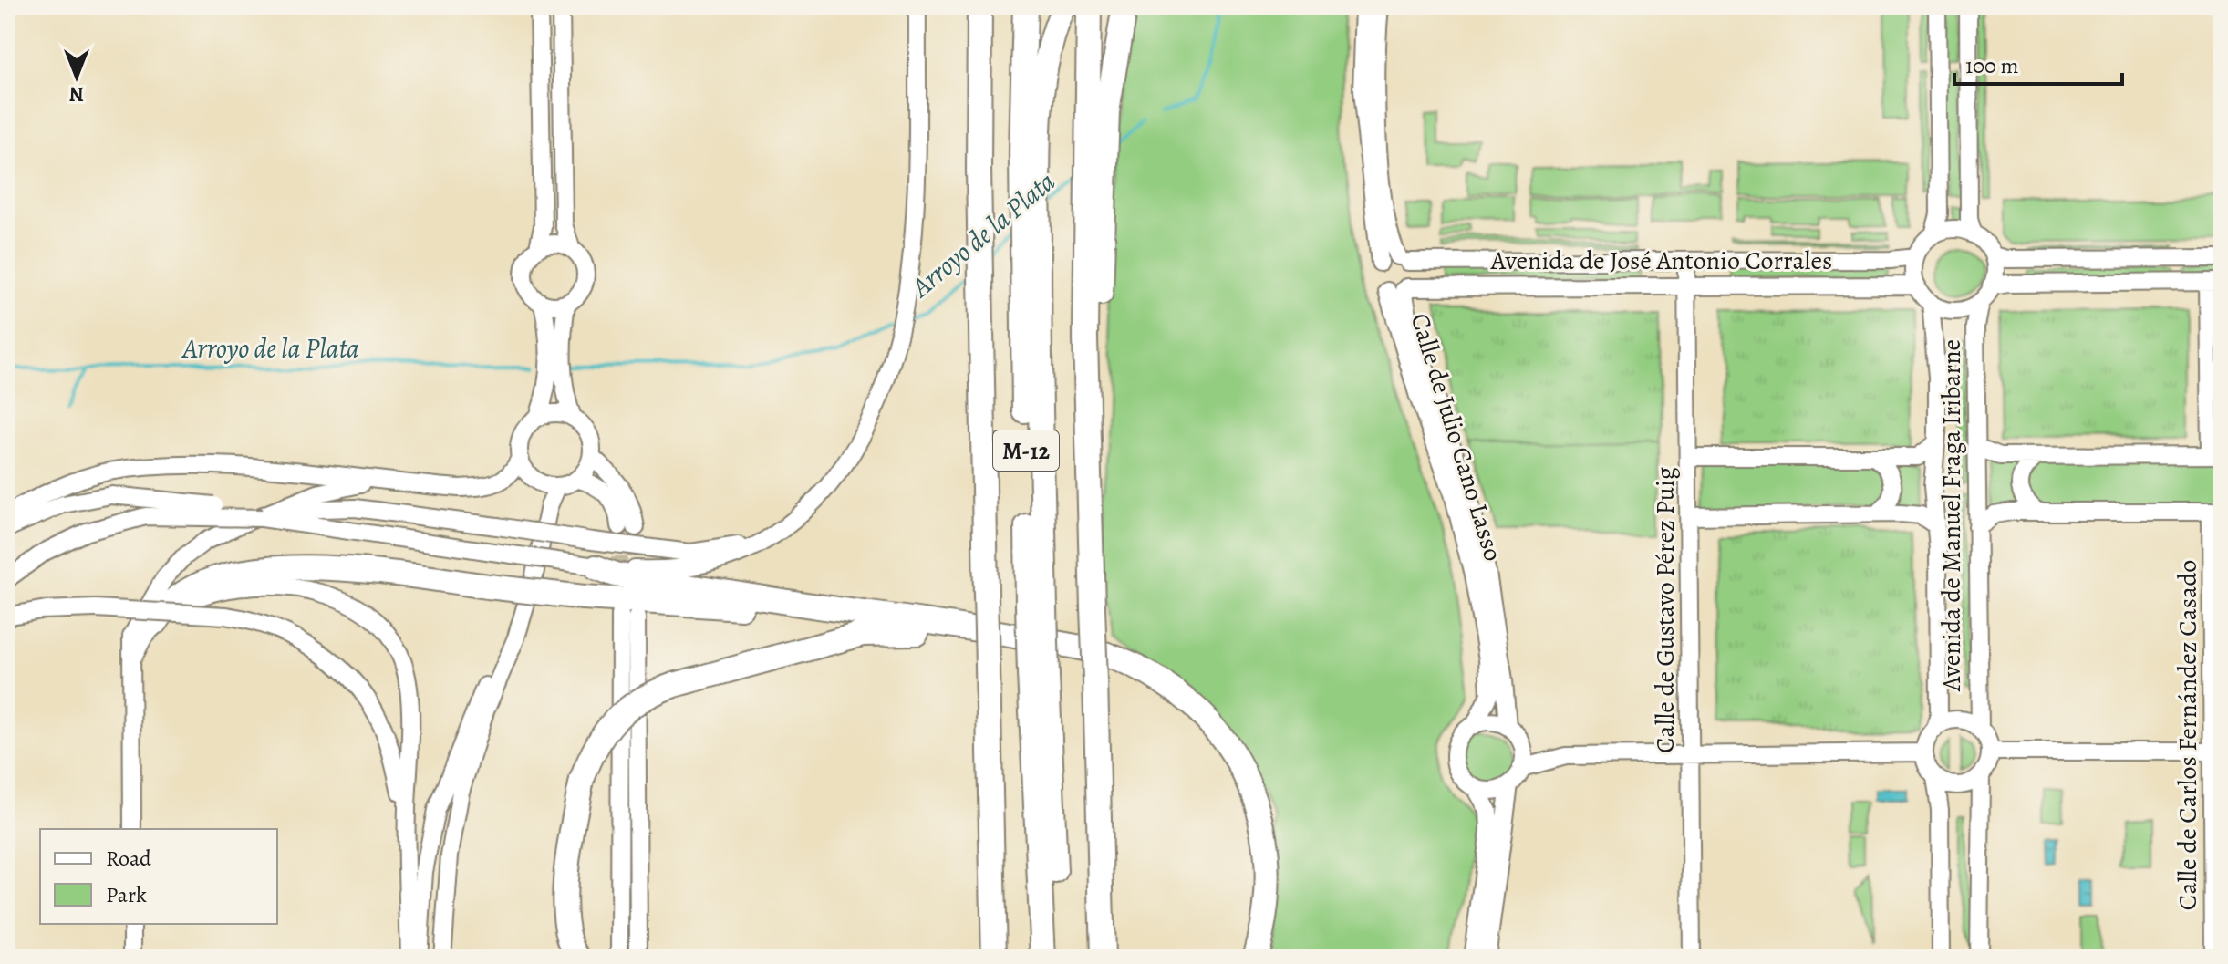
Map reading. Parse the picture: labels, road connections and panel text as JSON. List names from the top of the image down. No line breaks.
{"streets":{"highway":["M-12"],"street":["Avenida de José Antonio Corrales","Calle de Julio Cano Lasso","Avenida de Manuel Fraga Iribarne","Calle de Gustavo Pérez Puig","Calle de Carlos Fernández Casado"]},"crossings":[["Avenida de José Antonio Corrales","Calle de Julio Cano Lasso"],["Avenida de José Antonio Corrales","Avenida de Manuel Fraga Iribarne"],["Avenida de José Antonio Corrales","Calle de Gustavo Pérez Puig"]],"water":["Arroyo de la Plata"],"legend":["Road","Park"],"scale_bar":"100 m","north":"bottom"}
